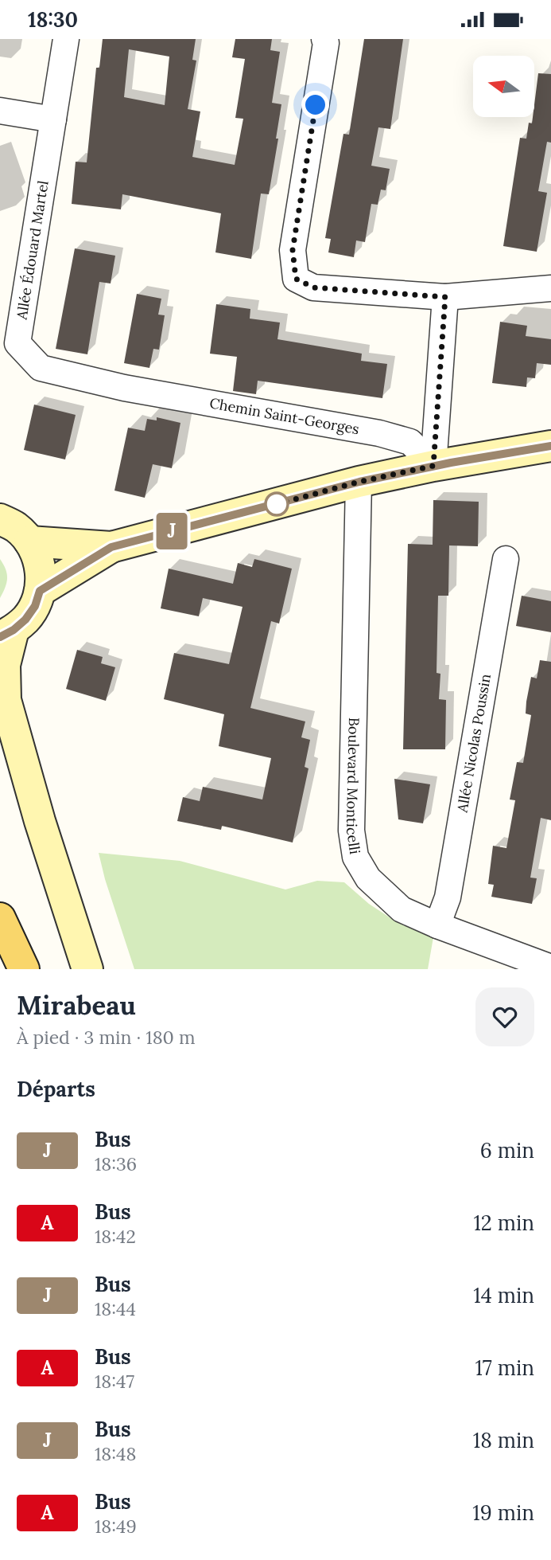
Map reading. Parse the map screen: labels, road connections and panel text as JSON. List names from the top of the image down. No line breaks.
{"streets":{"street":["Allée Édouard Martel","Chemin Saint-Georges","Allée Nicolas Poussin","Boulevard Monticelli"]},"crossings":[["Allée Édouard Martel","Chemin Saint-Georges"],["Allée Nicolas Poussin","Boulevard Monticelli"]],"lines":["bus line J"],"north":"left","page":{"status":"18:30","on_map":"J","heading":[["Mirabeau","À pied · 3 min · 180 m"],"Départs"],"list":[{"mark":"J","name":"Bus","note":"18:36","value":"6 min"},{"mark":"A","name":"Bus","note":"18:42","value":"12 min"},{"mark":"J","name":"Bus","note":"18:44","value":"14 min"},{"mark":"A","name":"Bus","note":"18:47","value":"17 min"},{"mark":"J","name":"Bus","note":"18:48","value":"18 min"},{"mark":"A","name":"Bus","note":"18:49","value":"19 min"}]}}
